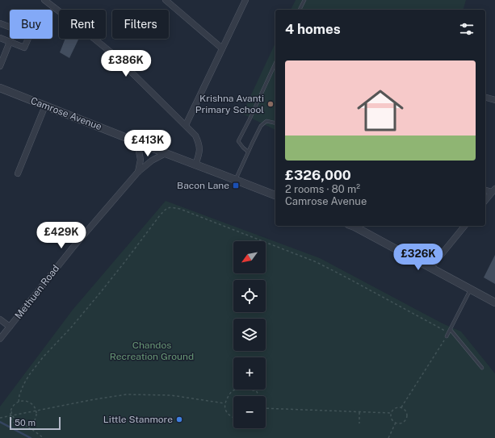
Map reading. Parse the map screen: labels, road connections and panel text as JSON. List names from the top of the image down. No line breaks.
{"streets":{"street":["Camrose Avenue","Methuen Road"]},"crossings":[["Camrose Avenue","Methuen Road"]],"parks":["Chandos Recreation Ground"],"places":{"other":["Krishna Avanti Primary School","Little Stanmore"],"transit":["Bacon Lane"]},"scale_bar":"50 m","north":"bottom left","page":{"chip":["Buy","Rent","Filters"],"heading":"4 homes","list":[{"name":"£326,000","note":"2 rooms · 80 m² · Camrose Avenue"}],"price":["£386K","£413K","£429K","£326K"],"map_buttons":["+","−"],"scale":"50 m"}}
